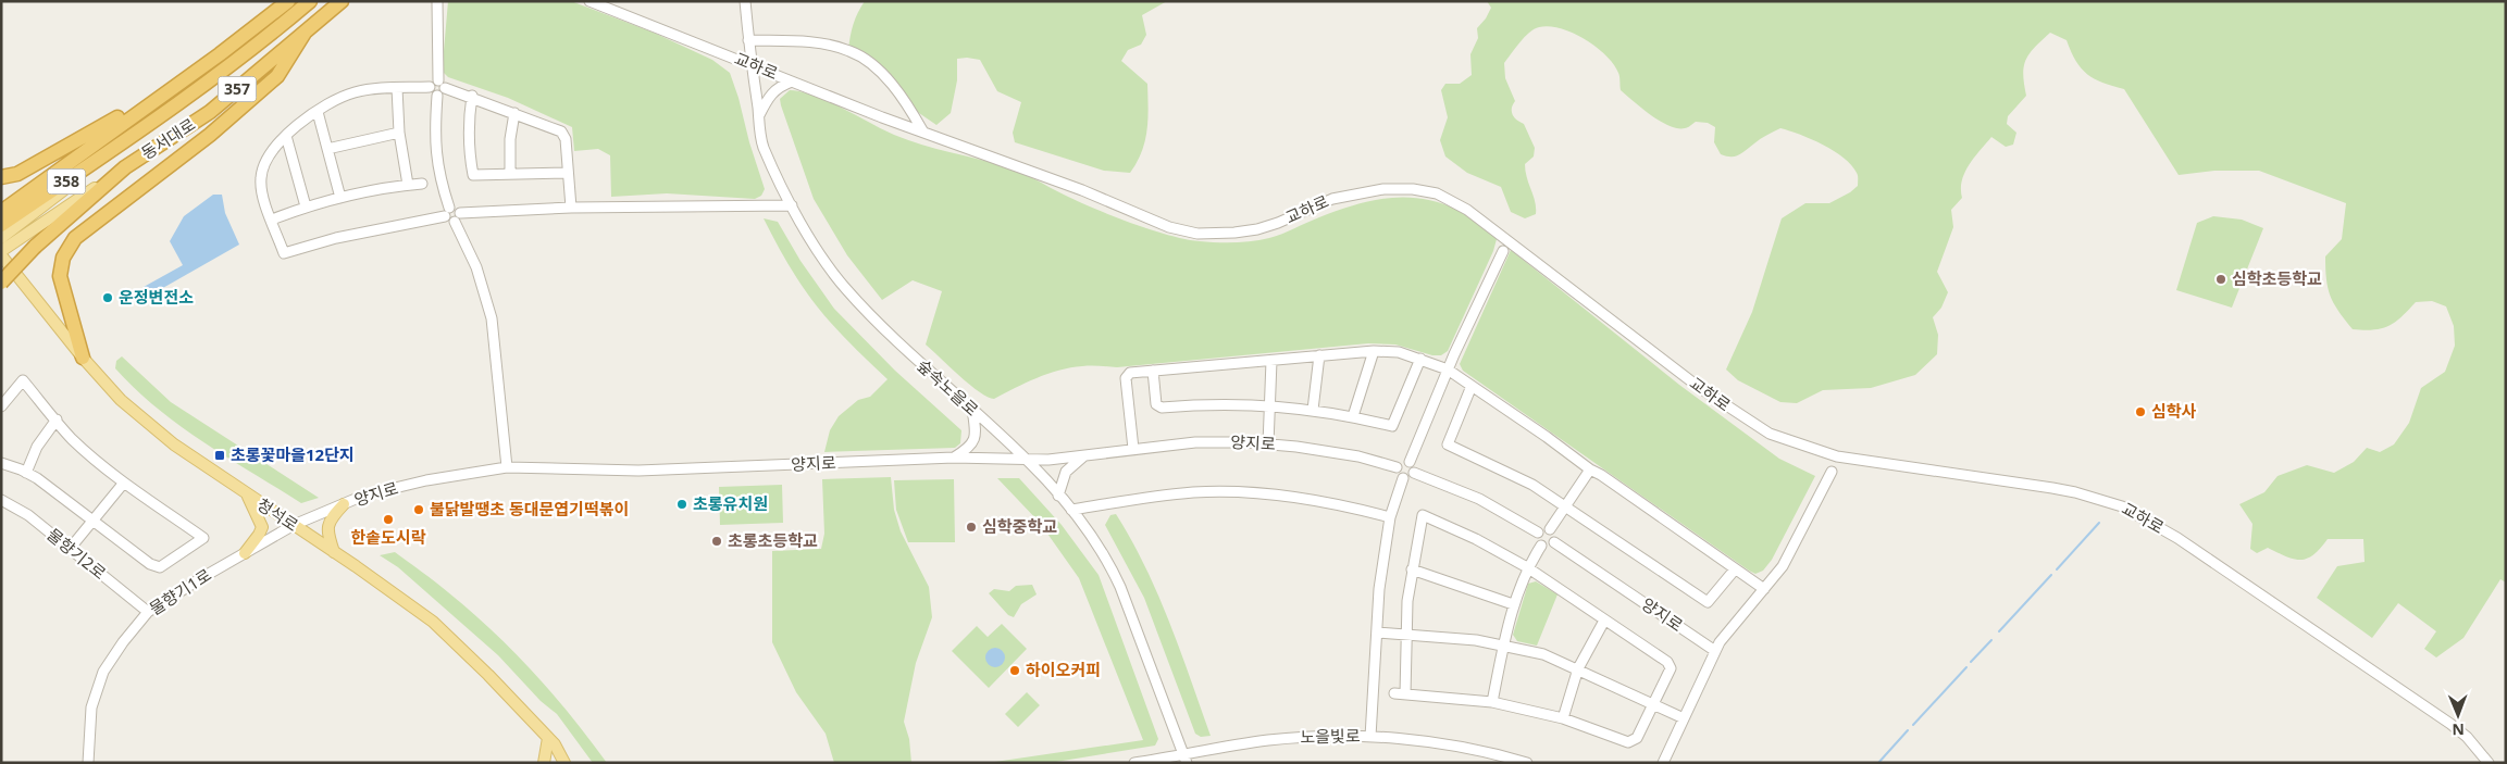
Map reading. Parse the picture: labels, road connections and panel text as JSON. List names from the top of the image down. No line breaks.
{"streets":{"highway":["357","동서대로","358"],"main road":["청석로"],"street":["교하로","숲속노을로","양지로","물향기2로","물향기1로","노을빛로"]},"crossings":[["교하로","숲속노을로"],["357","동서대로"],["숲속노을로","양지로"],["숲속노을로","노을빛로"],["양지로","청석로"],["양지로","물향기1로"],["물향기2로","물향기1로"]],"places":{"other":["심학초등학교","운정변전소","심학사","초롱유치원","불닭발땡초 동대문엽기떡볶이","한솥도시락","심학중학교","초롱초등학교","하이오커피"],"transit":["초롱꽃마을12단지"]},"north":"bottom"}
